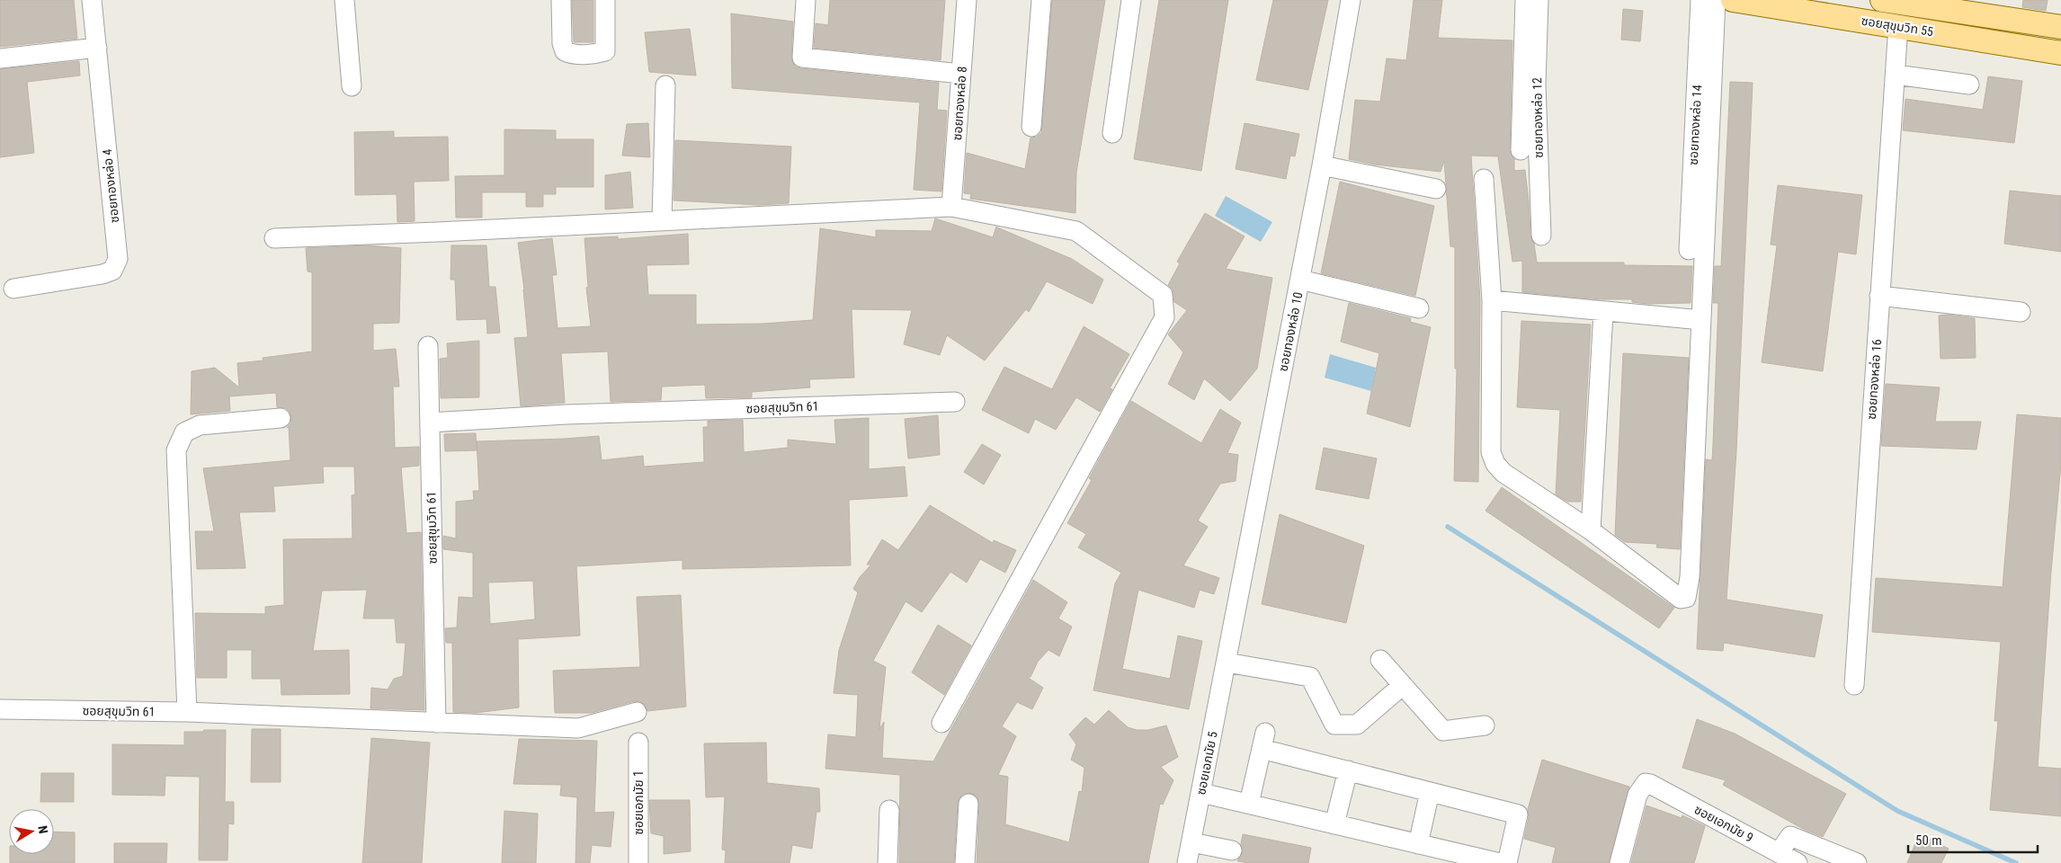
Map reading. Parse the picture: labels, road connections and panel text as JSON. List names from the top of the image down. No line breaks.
{"streets":{"main road":["ซอยสุขุมวิท 55"],"street":["ซอยทองหล่อ 8","ซอยทองหล่อ 12","ซอยทองหล่อ 14","ซอยทองหล่อ 4","ซอยทองหล่อ 10","ซอยทองหล่อ 16","ซอยสุขุมวิท 61","ซอยเอกมัย 5","ซอยเอกมัย 1","ซอยเอกมัย 9"]},"crossings":[["ซอยสุขุมวิท 55","ซอยทองหล่อ 16"],["ซอยทองหล่อ 10","ซอยเอกมัย 5"]],"scale_bar":"50 m","north":"right"}
